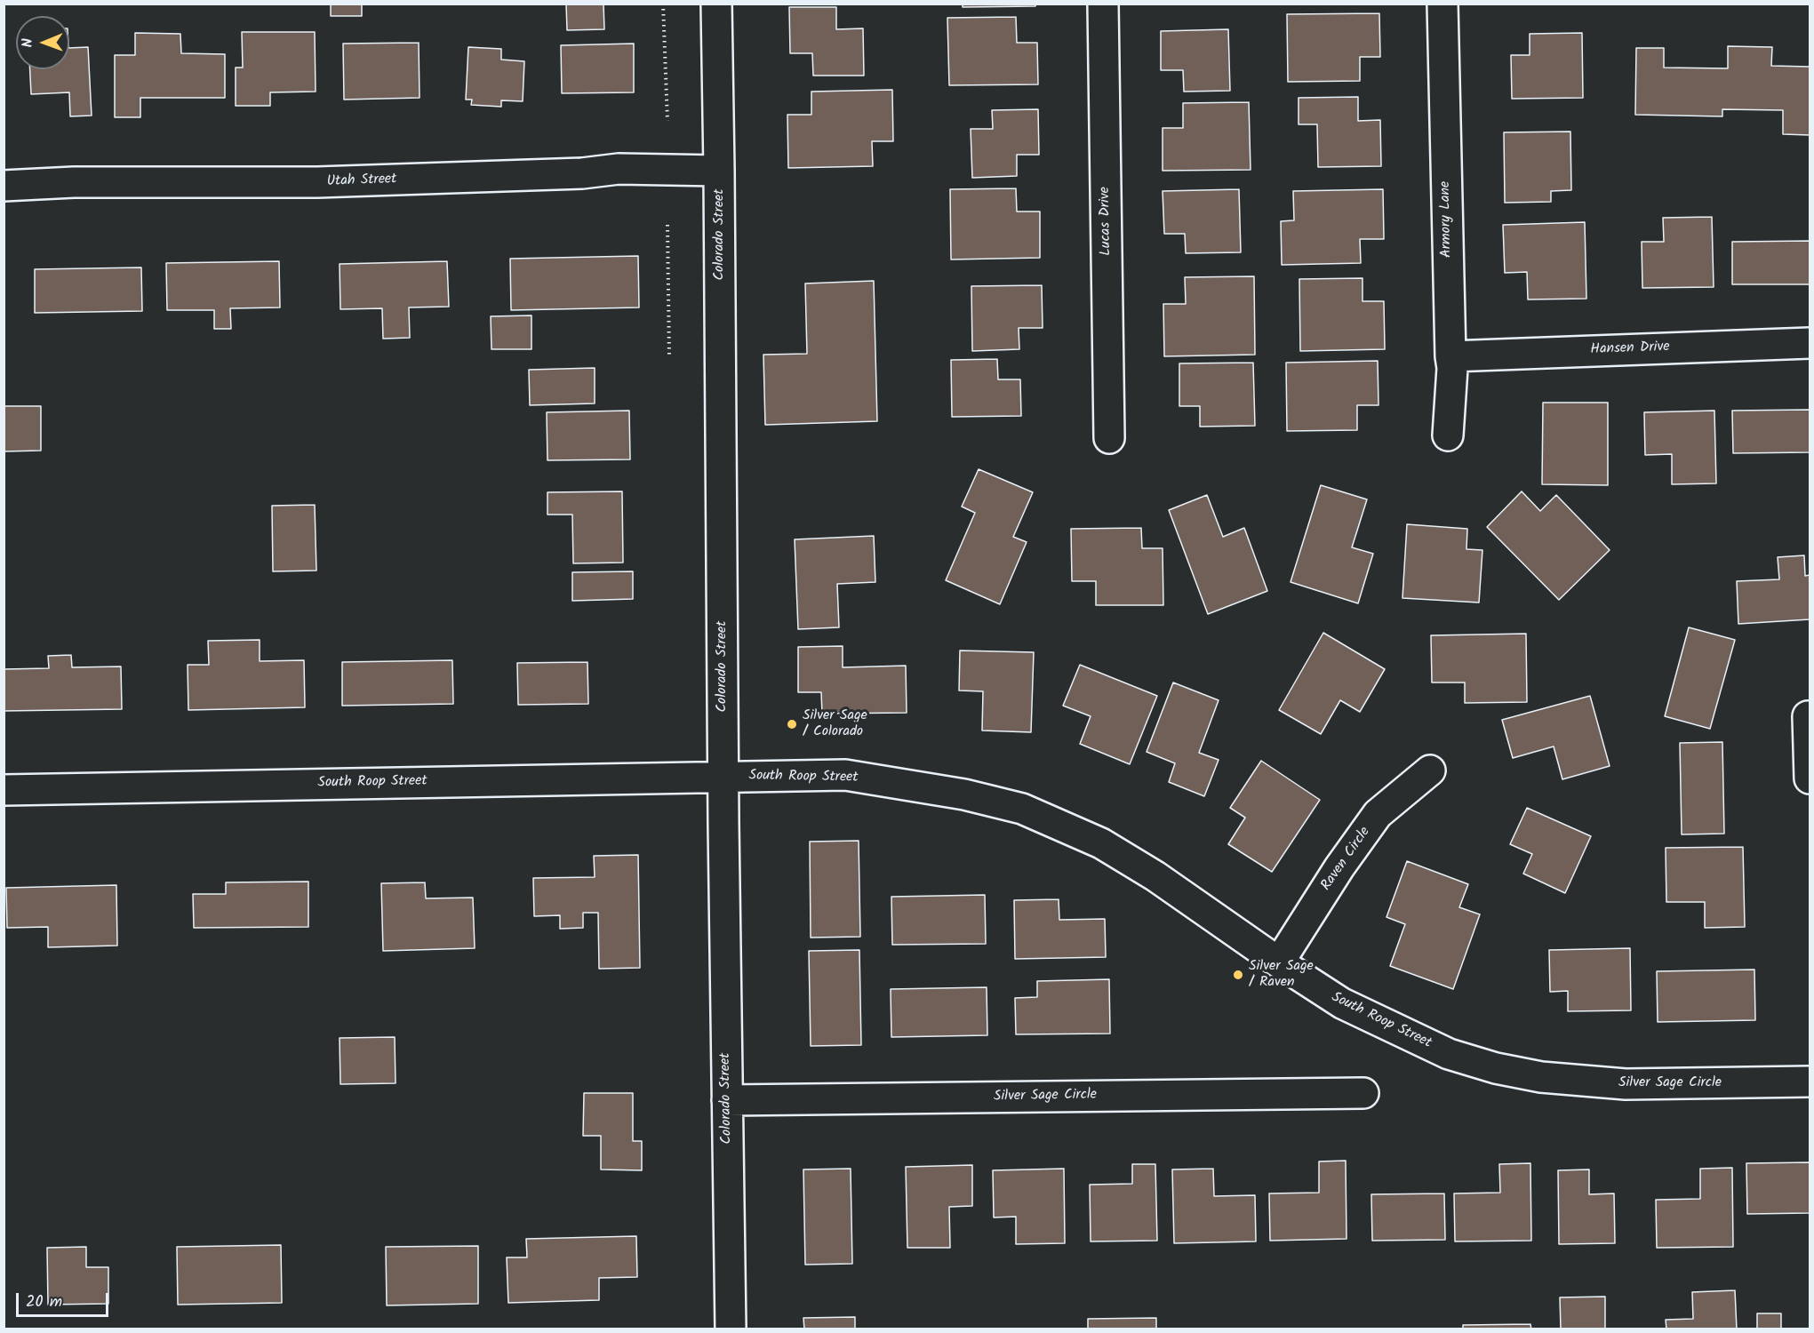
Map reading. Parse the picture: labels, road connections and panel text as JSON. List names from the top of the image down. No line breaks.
{"streets":{"street":["Utah Street","Armory Lane","Lucas Drive","Colorado Street","Hansen Drive","South Roop Street","Raven Circle","Silver Sage Circle"]},"crossings":[["Utah Street","Colorado Street"],["Armory Lane","Hansen Drive"],["Colorado Street","South Roop Street"],["Colorado Street","Silver Sage Circle"],["South Roop Street","Raven Circle"],["South Roop Street","Silver Sage Circle"]],"places":["Silver Sage / Colorado","Silver Sage / Raven"],"scale_bar":"20 m","north":"left"}
